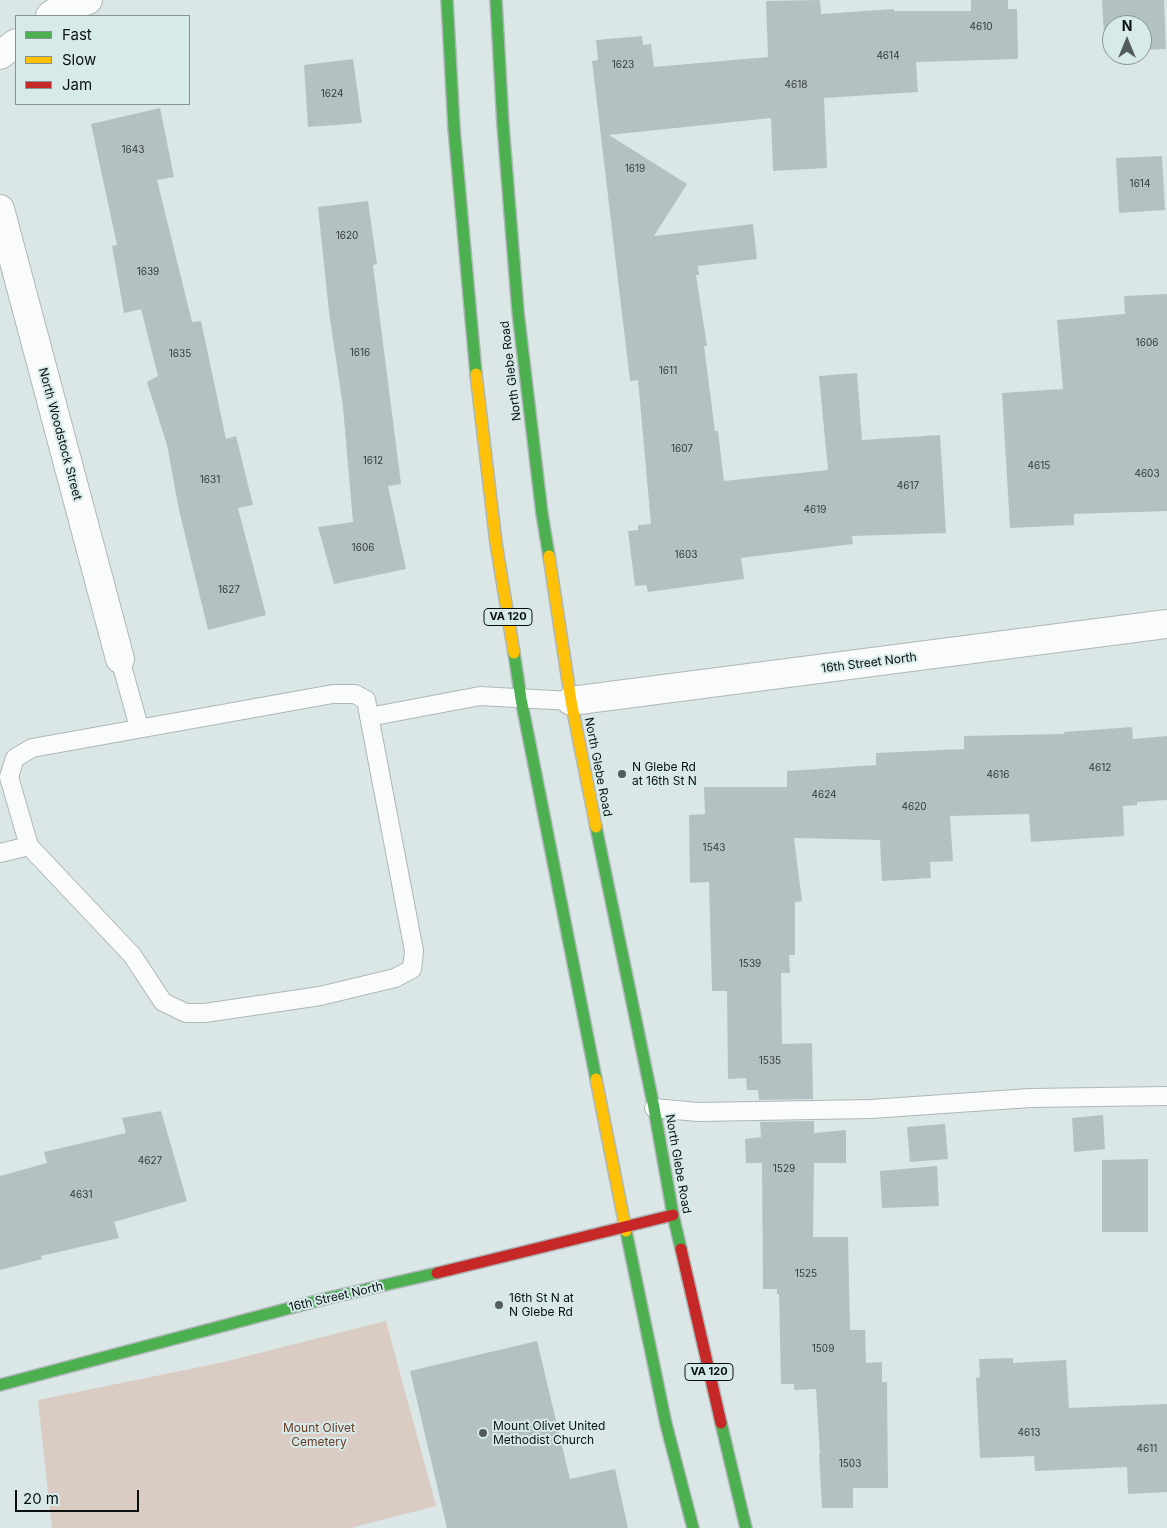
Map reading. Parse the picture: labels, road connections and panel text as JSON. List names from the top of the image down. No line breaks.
{"streets":{"main road":["North Glebe Road","VA 120","16th Street North"],"street":["North Woodstock Street"]},"crossings":[["North Glebe Road","16th Street North"],["VA 120","16th Street North"]],"parks":["Mount Olivet Cemetery"],"places":["N Glebe Rd at 16th St N","16th St N at N Glebe Rd","Mount Olivet United Methodist Church"],"house_numbers":["4610","4614","1623","4618","1624","1643","1619","1614","1620","1639","1606","1616","1635","1611","1607","1612","4615","4603","1631","4617","4619","1606","1603","1627","4612","4616","4624","4620","1543","1539","1535","4627","1529","4631","1525","1509","4613","4611","1503"],"legend":["Fast","Slow","Jam"],"scale_bar":"20 m","north":"top"}
